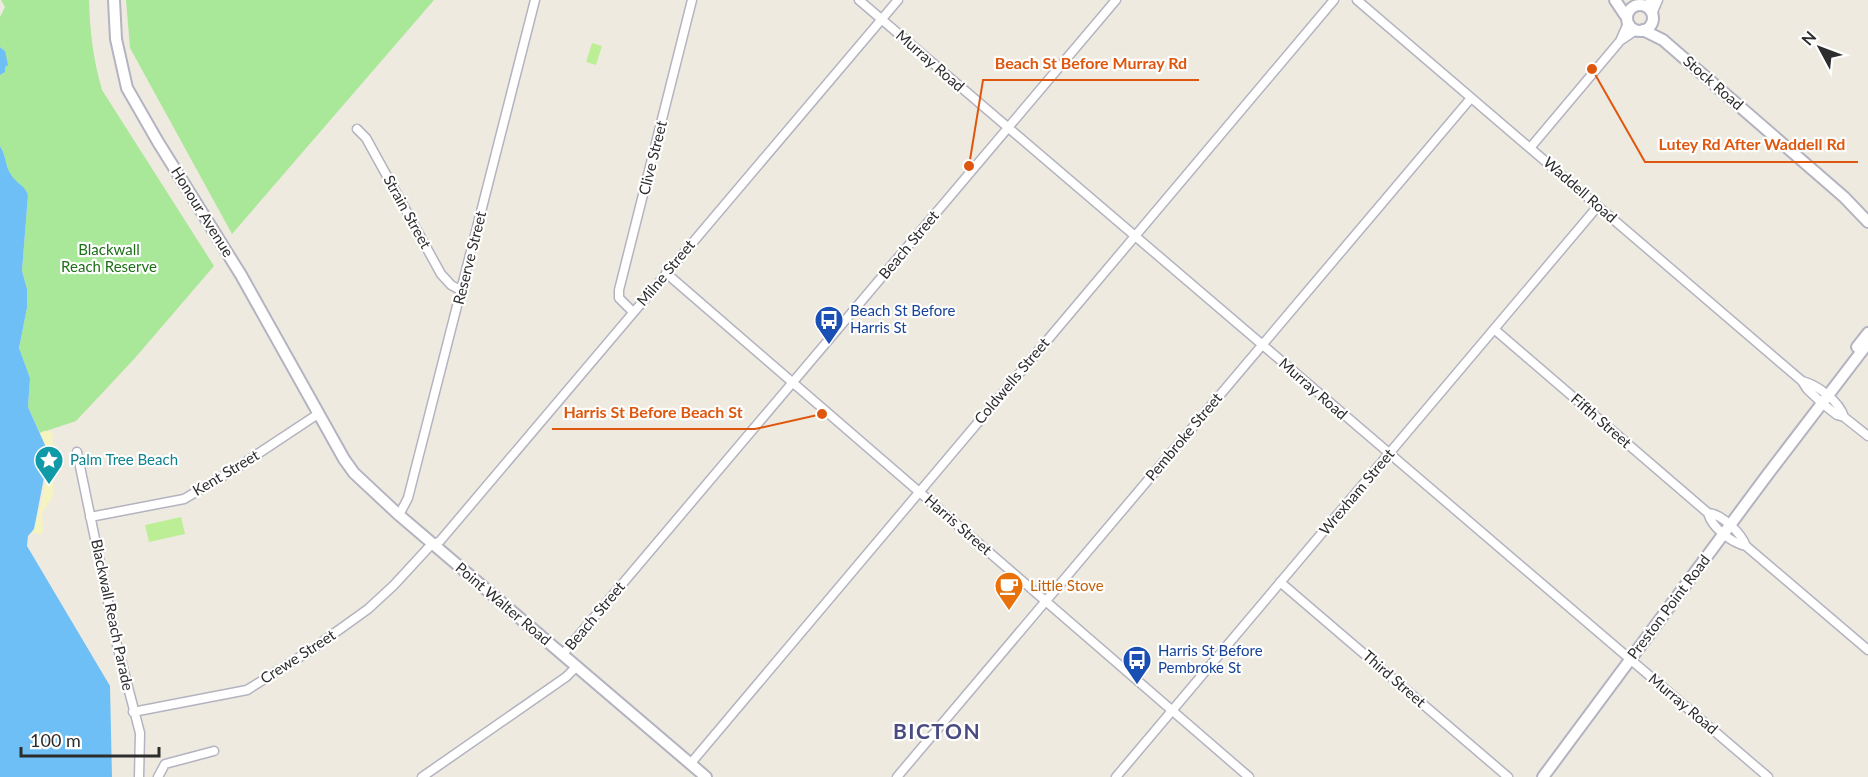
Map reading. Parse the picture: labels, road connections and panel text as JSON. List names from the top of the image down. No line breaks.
{"streets":{"street":["Murray Road","Stock Road","Clive Street","Waddell Road","Honour Avenue","Strain Street","Beach Street","Reserve Street","Milne Street","Coldwells Street","Fifth Street","Pembroke Street","Kent Street","Wrexham Street","Harris Street","Point Walter Road","Preston Point Road","Blackwall Reach Parade","Crewe Street","Third Street"]},"crossings":[["Murray Road","Beach Street"],["Murray Road","Milne Street"],["Murray Road","Coldwells Street"],["Murray Road","Pembroke Street"],["Murray Road","Wrexham Street"],["Murray Road","Preston Point Road"],["Clive Street","Milne Street"],["Waddell Road","Pembroke Street"],["Waddell Road","Wrexham Street"],["Waddell Road","Preston Point Road"],["Honour Avenue","Kent Street"],["Honour Avenue","Point Walter Road"],["Strain Street","Reserve Street"],["Beach Street","Harris Street"],["Beach Street","Point Walter Road"],["Reserve Street","Point Walter Road"],["Milne Street","Harris Street"],["Milne Street","Point Walter Road"],["Milne Street","Crewe Street"],["Coldwells Street","Harris Street"],["Coldwells Street","Point Walter Road"],["Fifth Street","Wrexham Street"],["Fifth Street","Preston Point Road"],["Pembroke Street","Harris Street"],["Kent Street","Point Walter Road"],["Kent Street","Blackwall Reach Parade"],["Wrexham Street","Harris Street"],["Wrexham Street","Third Street"],["Point Walter Road","Crewe Street"],["Blackwall Reach Parade","Crewe Street"]],"districts":["BICTON"],"parks":["Blackwall Reach Reserve"],"places":{"other":["Lutey Rd After Waddell Rd","Beach St Before Murray Rd","Harris St Before Beach St"],"bus stop":["Beach St Before Harris St","Harris St Before Pembroke St"],"place":["Palm Tree Beach"],"cafe":["Little Stove"]},"scale_bar":"100 m","north":"top left"}
